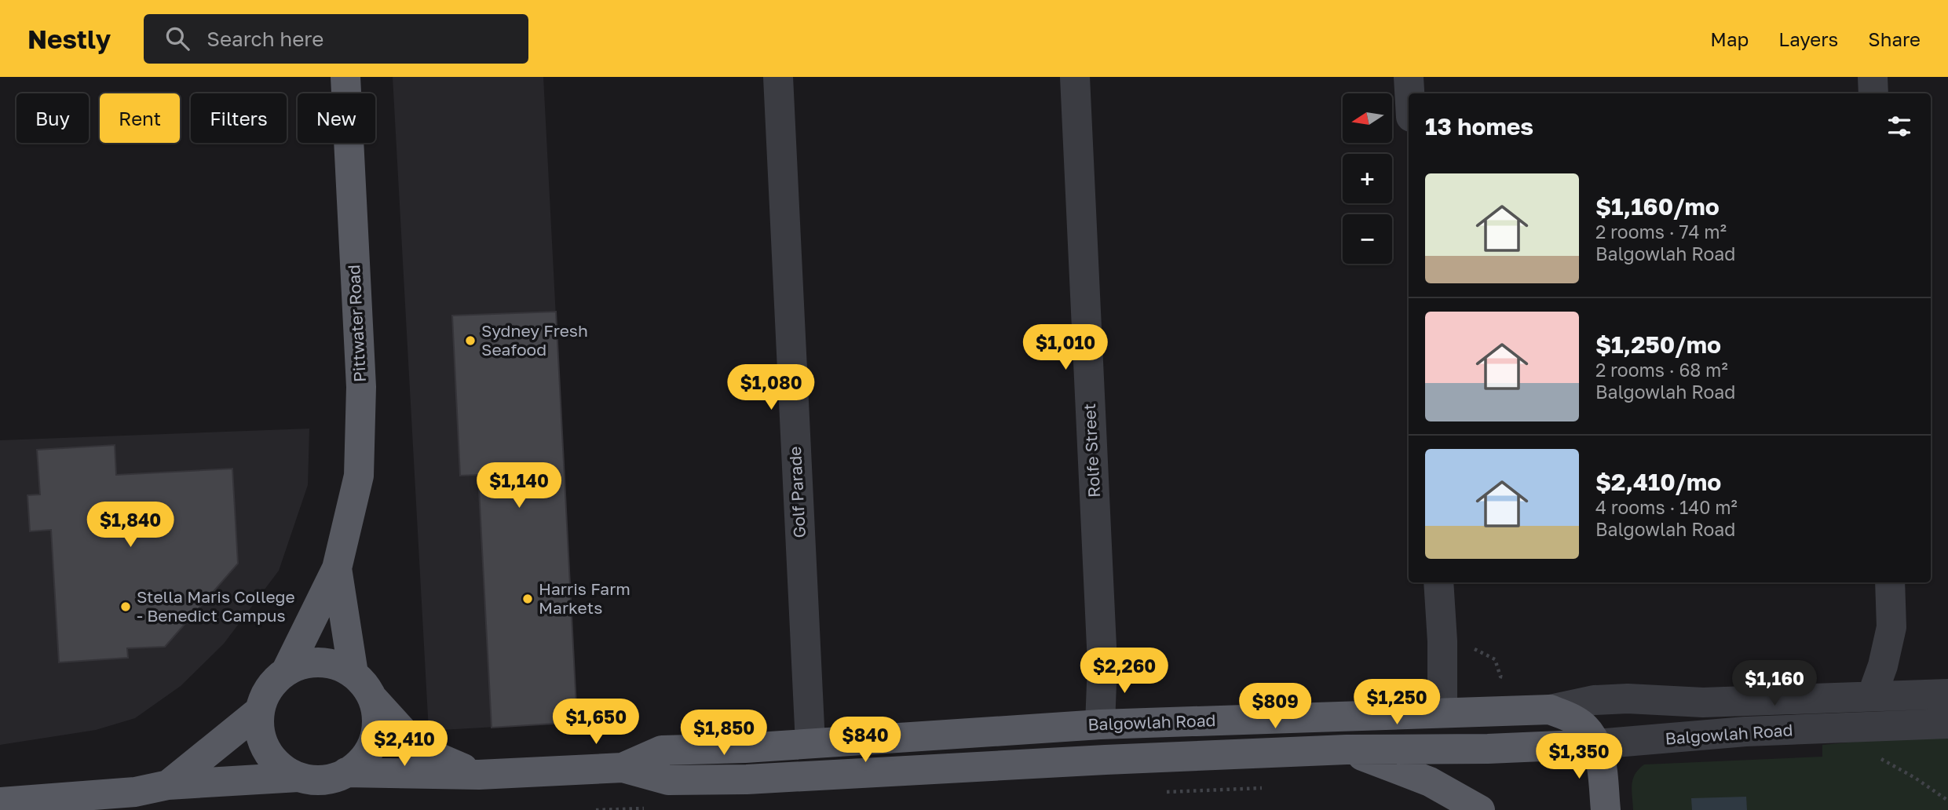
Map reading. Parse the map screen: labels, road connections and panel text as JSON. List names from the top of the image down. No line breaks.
{"streets":{"main road":["Pittwater Road","Balgowlah Road"],"street":["Rolfe Street","Golf Parade"]},"crossings":[["Pittwater Road","Balgowlah Road"],["Rolfe Street","Balgowlah Road"],["Golf Parade","Balgowlah Road"]],"places":["Sydney Fresh Seafood","Harris Farm Markets","Stella Maris College - Benedict Campus"],"north":"left","page":{"header":"Nestly","search":"Search here","nav":["Map","Layers","Share"],"map_buttons":["+","−"],"chip":["Buy","Rent","Filters","New"],"heading":"13 homes","list":[{"name":"$1,160/mo","note":"2 rooms · 74 m² · Balgowlah Road"},{"name":"$1,250/mo","note":"2 rooms · 68 m² · Balgowlah Road"},{"name":"$2,410/mo","note":"4 rooms · 140 m² · Balgowlah Road"}],"price":["$1,010","$1,080","$1,140","$1,840","$2,260","$1,160","$1,250","$809","$1,650","$1,850","$840","$2,410","$1,350"]}}
